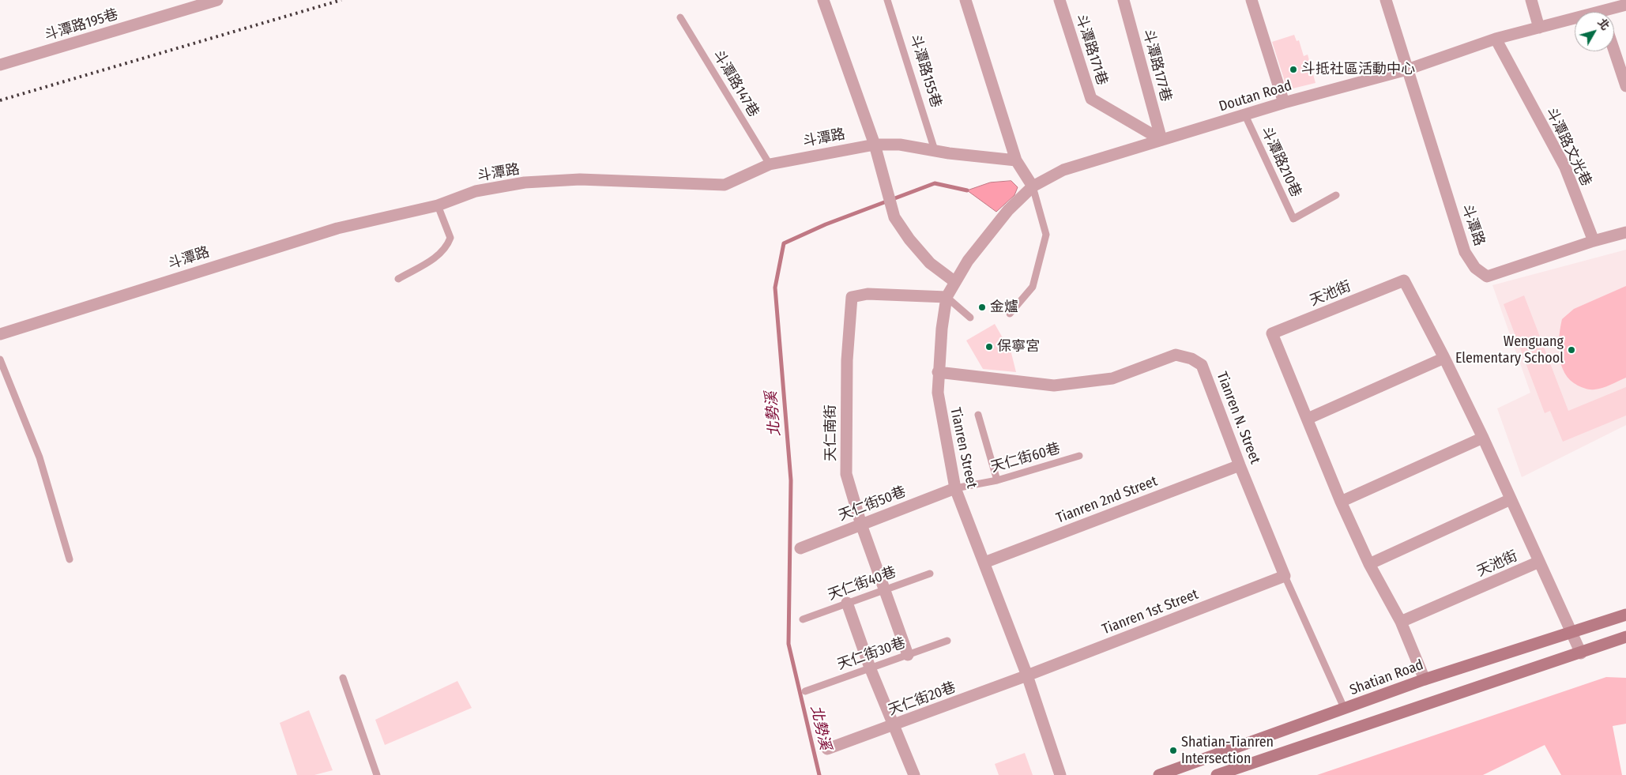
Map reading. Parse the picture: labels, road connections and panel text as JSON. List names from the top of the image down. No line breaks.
{"streets":{"street":["斗潭路195巷","斗潭路171巷","斗潭路177巷","Doutan Road","斗潭路","斗潭路文光巷","天池街","Tianren N. Street","天仁南街","Tianren Street","Tianren 2nd Street","天仁街50巷","Tianren 1st Street","Shatian Road","天仁街20巷"],"lane":["斗潭路155巷","斗潭路147巷","斗潭路210巷","天仁街60巷","天仁街40巷","天仁街30巷"]},"crossings":[["斗潭路171巷","斗潭路177巷"],["斗潭路171巷","Doutan Road"],["斗潭路177巷","Doutan Road"],["斗潭路155巷","斗潭路"],["斗潭路147巷","斗潭路"],["Doutan Road","斗潭路"],["Doutan Road","斗潭路文光巷"],["Doutan Road","斗潭路210巷"],["Doutan Road","Tianren Street"],["斗潭路","斗潭路文光巷"],["天池街","Shatian Road"],["Tianren N. Street","Tianren Street"],["Tianren N. Street","Tianren 2nd Street"],["Tianren N. Street","Tianren 1st Street"],["Tianren N. Street","Shatian Road"],["天仁南街","Tianren Street"],["天仁南街","天仁街50巷"],["天仁南街","天仁街40巷"],["天仁南街","天仁街30巷"],["Tianren Street","天仁街60巷"],["Tianren Street","Tianren 2nd Street"],["Tianren Street","天仁街50巷"],["Tianren Street","Tianren 1st Street"],["Tianren Street","天仁街20巷"],["天仁街60巷","天仁街50巷"],["Tianren 1st Street","天仁街20巷"]],"water":["北勢溪"],"places":["斗抵社區活動中心","金爐","保寧宮","Wenguang Elementary School","Shatian-Tianren Intersection"],"north":"top right"}
